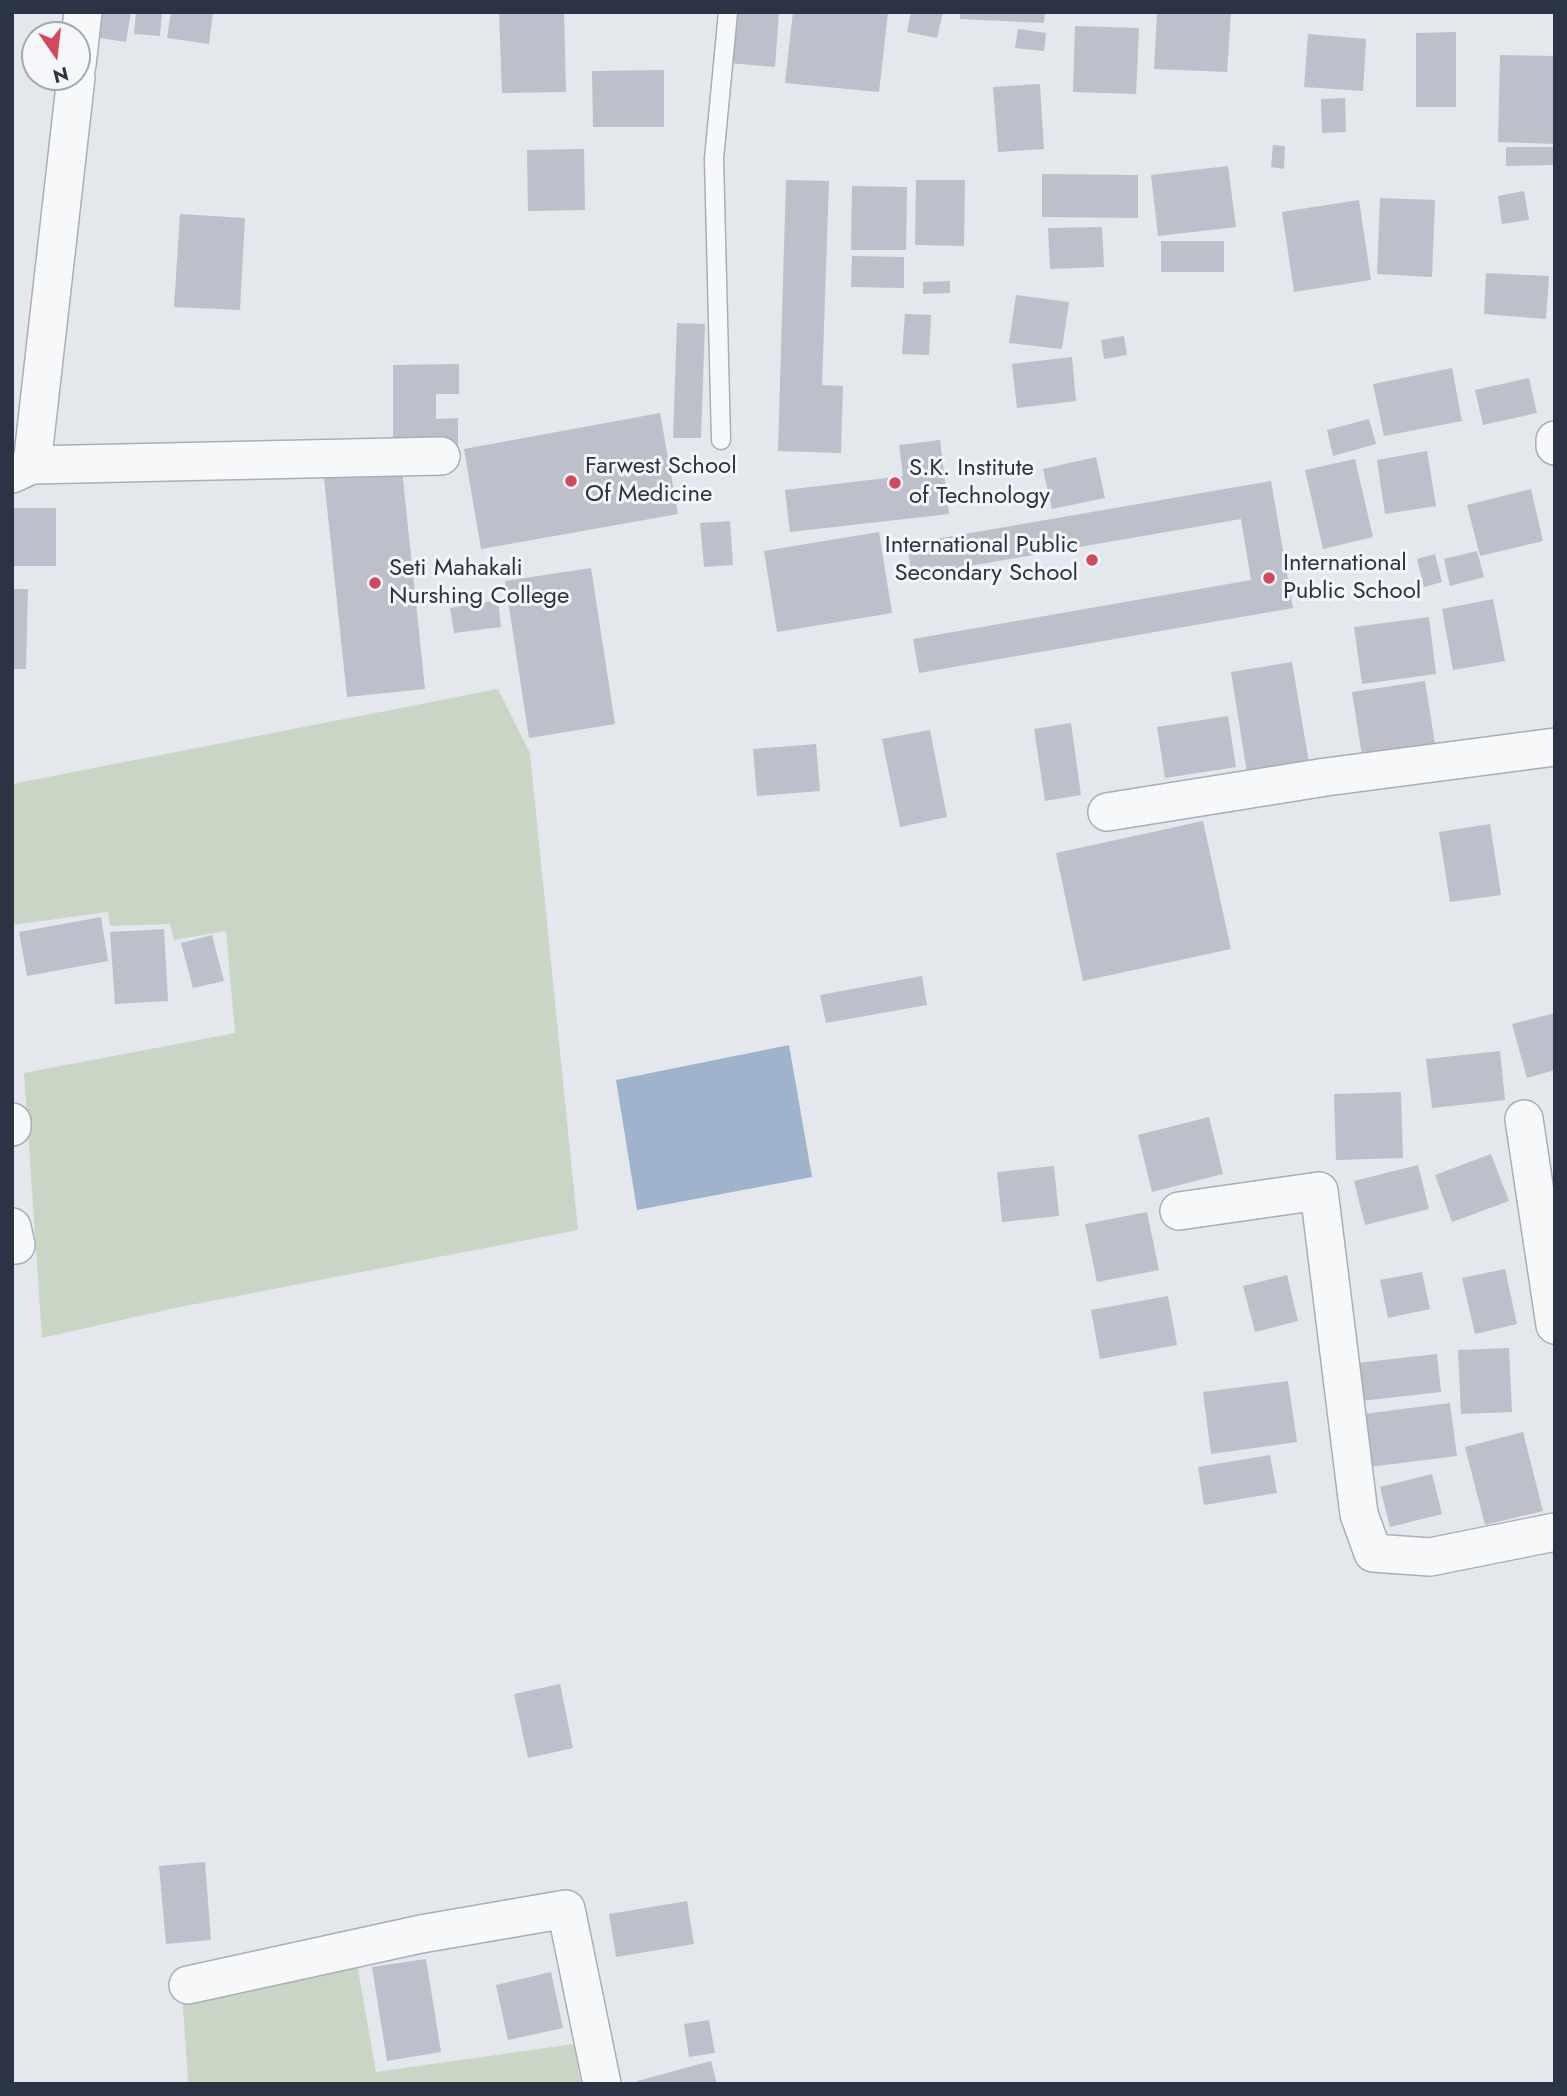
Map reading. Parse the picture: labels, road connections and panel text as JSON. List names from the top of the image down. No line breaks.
{"places":["Farwest School Of Medicine","S.K. Institute of Technology","International Public Secondary School","International Public School","Seti Mahakali Nurshing College"],"north":"bottom"}
